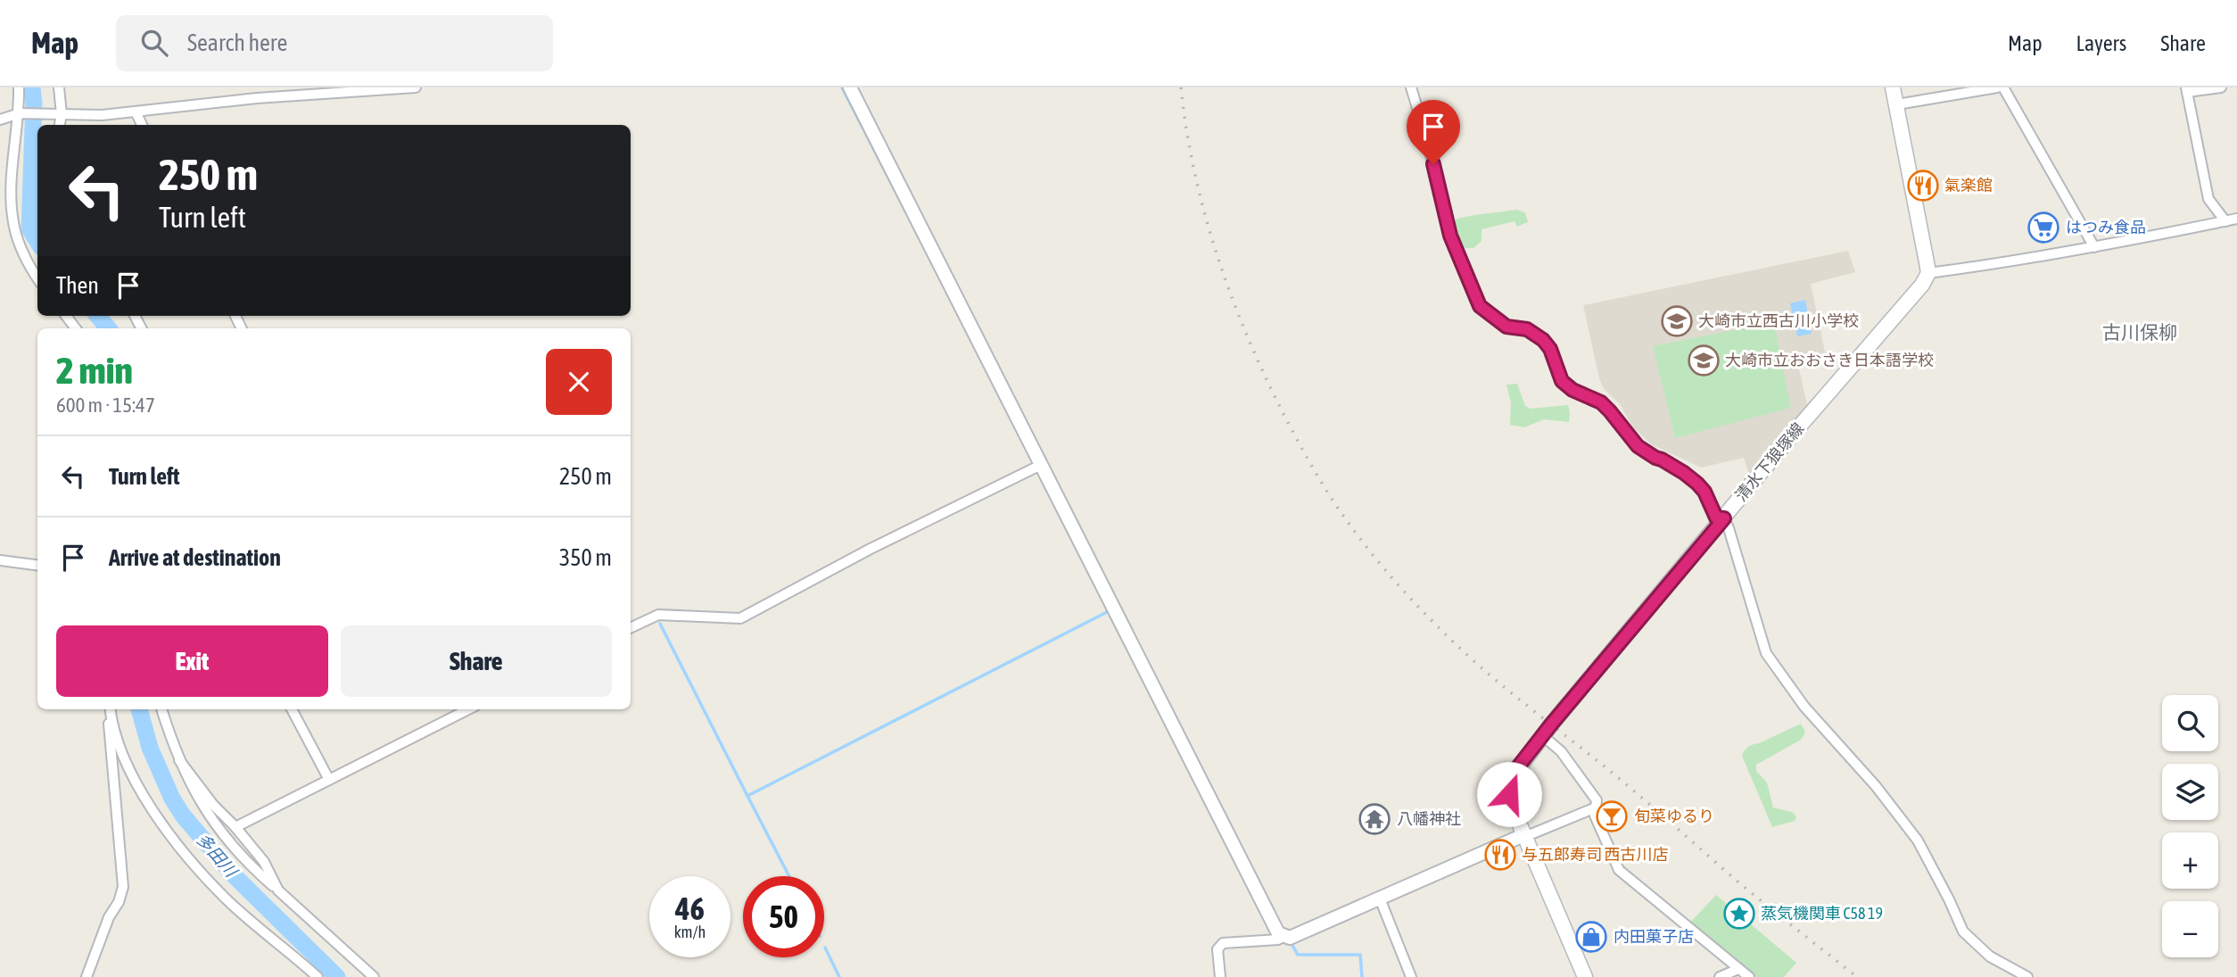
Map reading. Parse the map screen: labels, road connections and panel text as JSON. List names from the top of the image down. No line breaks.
{"streets":{"main road":["清水下狼塚線"]},"districts":["古川保柳"],"water":["多田川"],"places":{"restaurant":["氣楽館","与五郎寿司 西古川店"],"supermarket":["はつみ食品"],"school or university":["大崎市立西古川小学校","大崎市立おおさき日本語学校"],"bar":["旬菜ゆるり"],"temple":["八幡神社"],"place":["蒸気機関車 C58 19"],"shop":["内田菓子店"]},"page":{"header":"Map","search":"Search here","nav":["Map","Layers","Share"],"turn":["250 m","Turn left"],"then":"Then","heading":["2 min","600 m · 15:47"],"list":[{"name":"Turn left","value":"250 m"},{"name":"Arrive at destination","value":"350 m"}],"buttons":["Exit","Share"],"map_buttons":["+","−"],"speed":"46 km/h","limit":"50"}}
